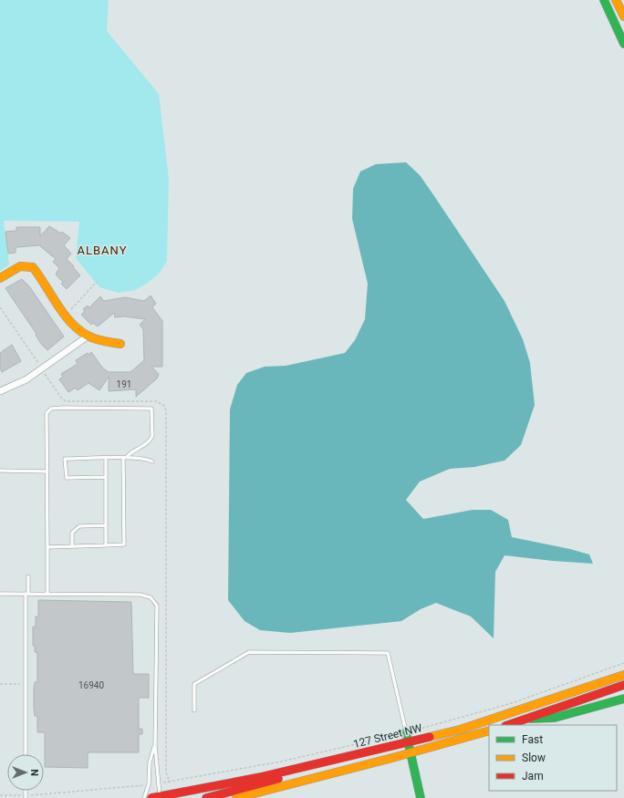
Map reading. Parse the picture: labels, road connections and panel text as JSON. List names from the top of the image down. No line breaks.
{"streets":{"main road":["127 Street NW"]},"districts":["ALBANY"],"house_numbers":["191","16940"],"legend":["Fast","Slow","Jam"],"north":"right"}
